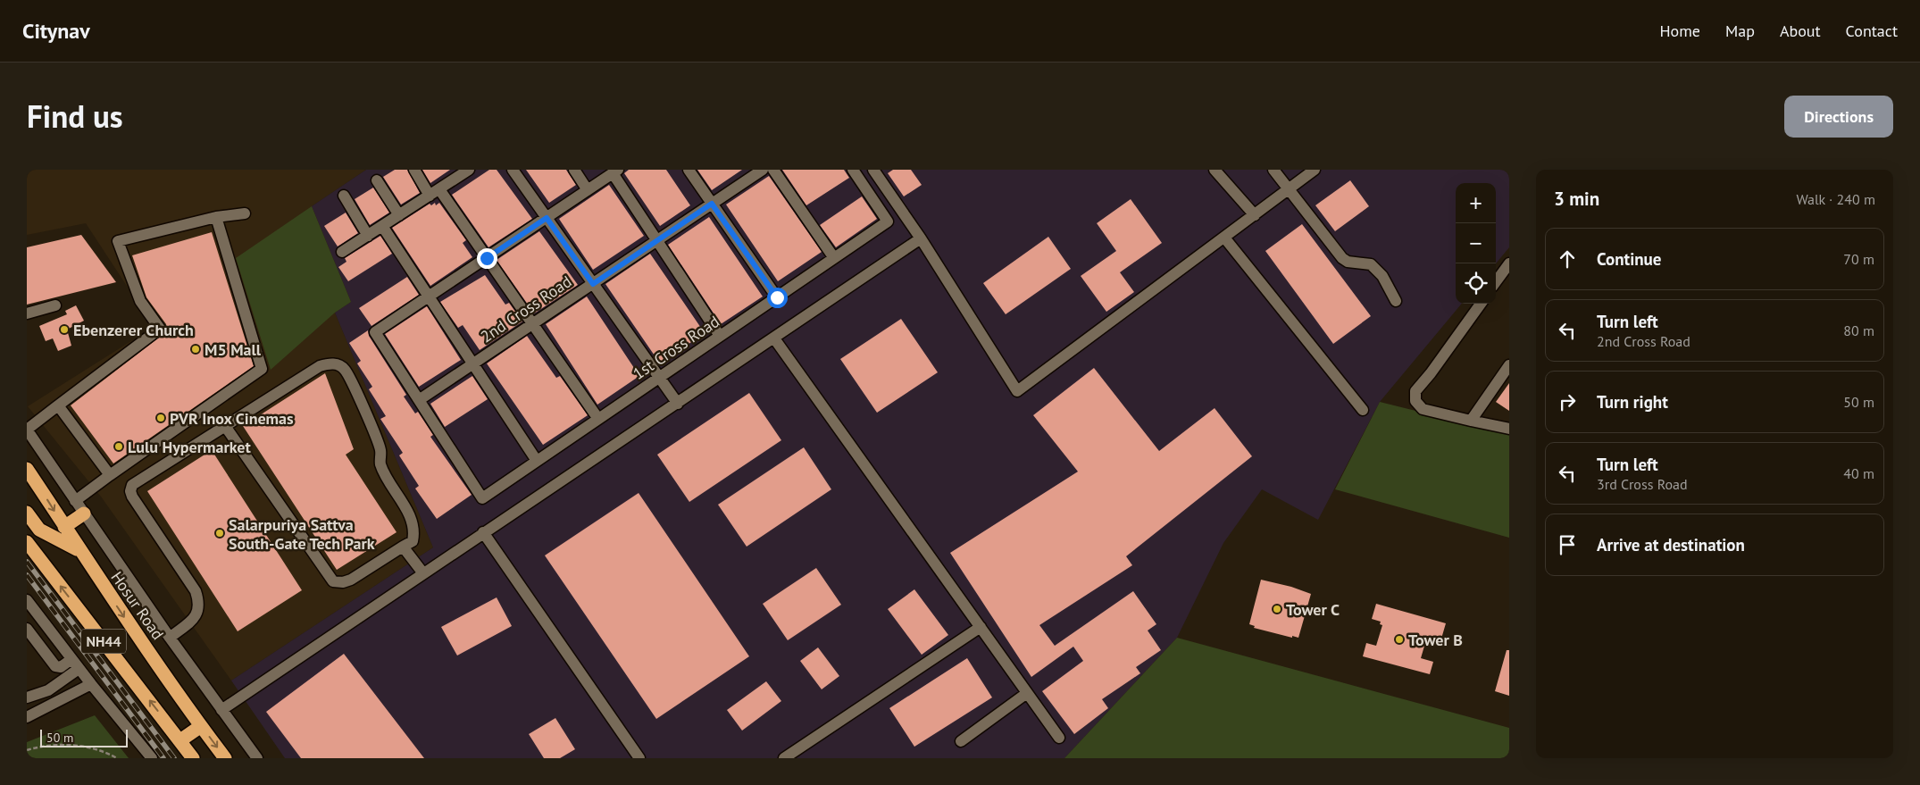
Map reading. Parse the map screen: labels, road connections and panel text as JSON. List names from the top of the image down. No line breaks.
{"streets":{"highway":["Hosur Road","NH44"],"street":["2nd Cross Road","1st Cross Road"]},"crossings":[["2nd Cross Road","1st Cross Road"]],"places":["Ebenzerer Church","M5 Mall","PVR Inox Cinemas","Lulu Hypermarket","Salarpuriya Sattva South-Gate Tech Park","Tower C","Tower B"],"scale_bar":"50 m","page":{"header":"Citynav","nav":["Home","Map","About","Contact"],"title":"Find us","buttons":"Directions","heading":["3 min","Walk · 240 m"],"map_buttons":["+","−"],"list":[["Continue","70 m"],["Turn left","2nd Cross Road","80 m"],["Turn right","50 m"],["Turn left","3rd Cross Road","40 m"],"Arrive at destination"],"scale":"50 m"}}
